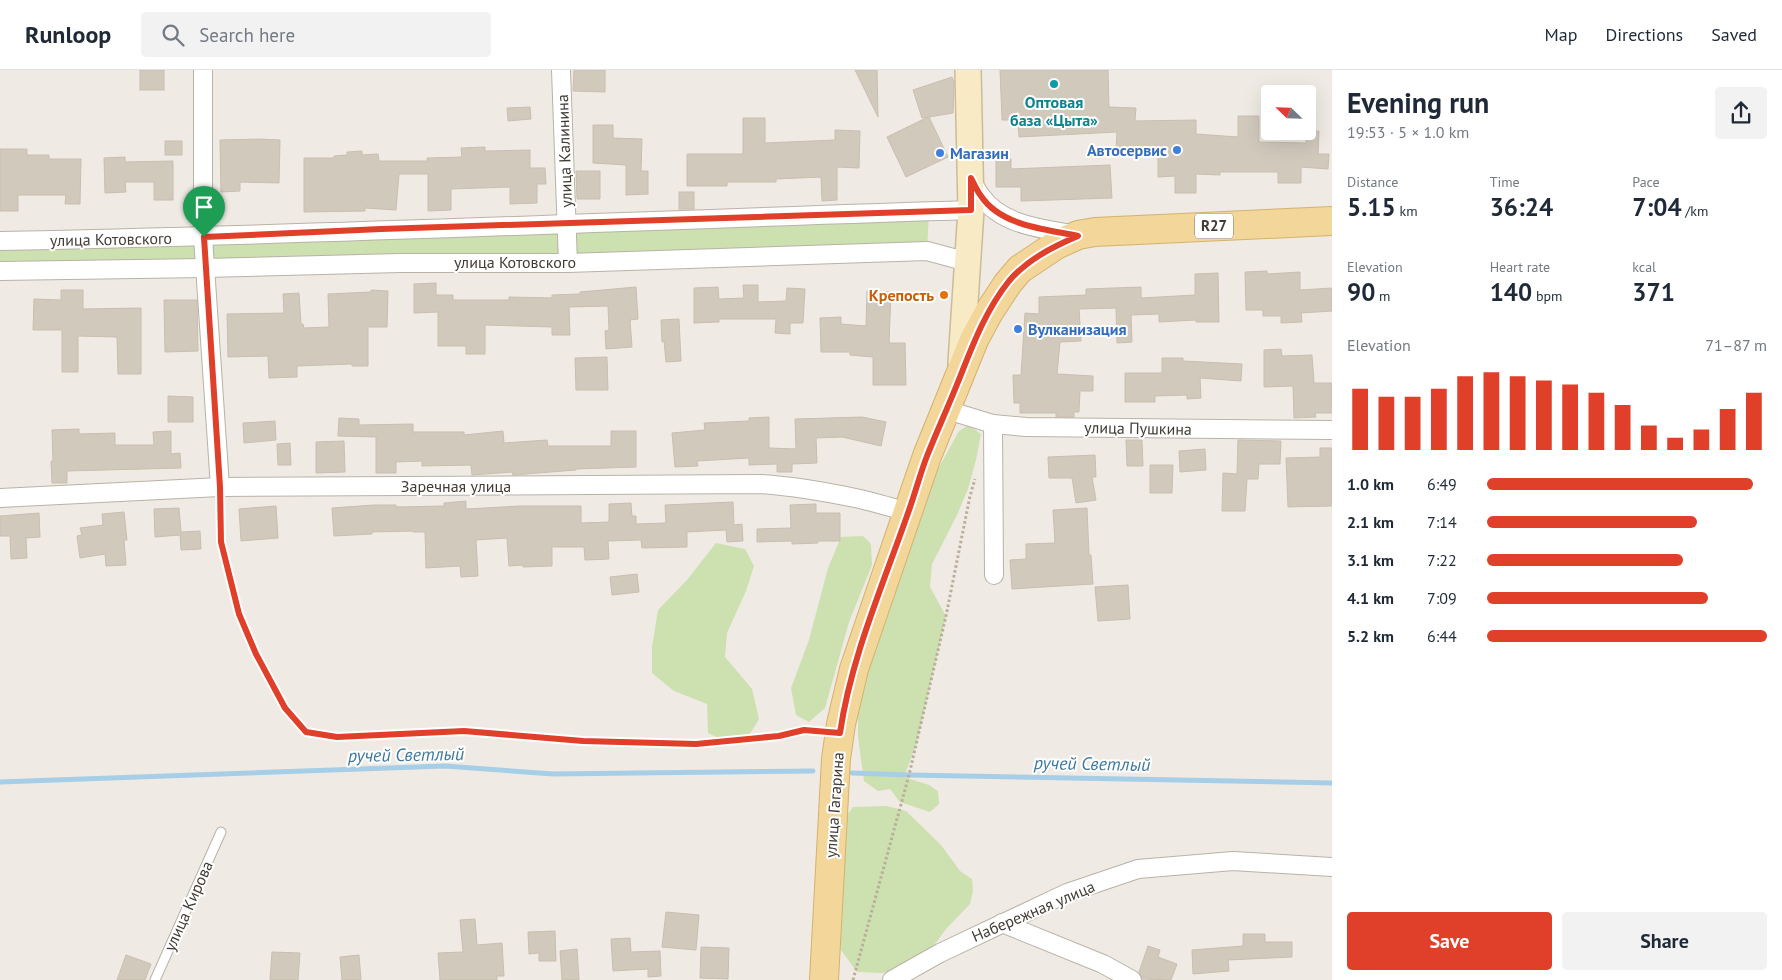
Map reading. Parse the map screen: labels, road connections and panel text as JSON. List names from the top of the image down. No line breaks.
{"streets":{"main road":["R27","улица Гагарина"],"street":["улица Калинина","улица Котовского","улица Пушкина","Заречная улица","Набережная улица"],"lane":["улица Кирова"]},"crossings":[["улица Калинина","улица Котовского"],["улица Пушкина","улица Гагарина"],["Заречная улица","улица Гагарина"]],"water":["ручей Светлый"],"places":["Оптовая база «Цыта»","Автосервис","Магазин","Крепость","Вулканизация"],"north":"top left","page":{"header":"Runloop","search":"Search here","nav":["Map","Directions","Saved"],"heading":["Evening run","19:53 · 5 × 1.0 km"],"stats":[["Distance","5.15 km"],["Time","36:24"],["Pace","7:04 /km"],["Elevation","90 m"],["Heart rate","140 bpm"],["kcal","371"]],"chart":["Elevation","71–87 m"],"list":[{"name":"1.0 km","note":"6:49"},{"name":"2.1 km","note":"7:14"},{"name":"3.1 km","note":"7:22"},{"name":"4.1 km","note":"7:09"},{"name":"5.2 km","note":"6:44"}],"buttons":["Save","Share"]}}
